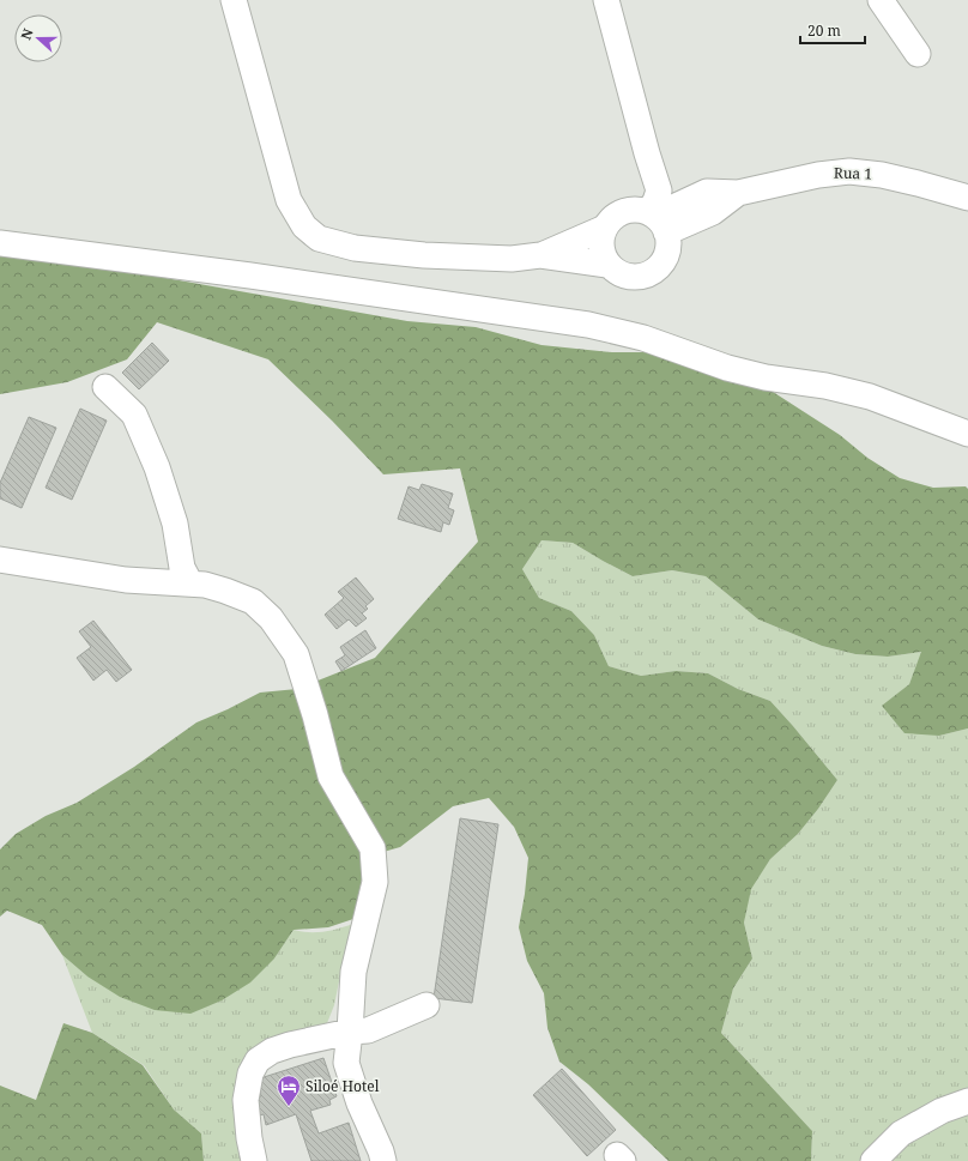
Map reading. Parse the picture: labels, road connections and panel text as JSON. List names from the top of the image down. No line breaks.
{"streets":{"street":["Rua 1"]},"places":{"hotel":["Siloé Hotel"]},"scale_bar":"20 m","north":"left"}
